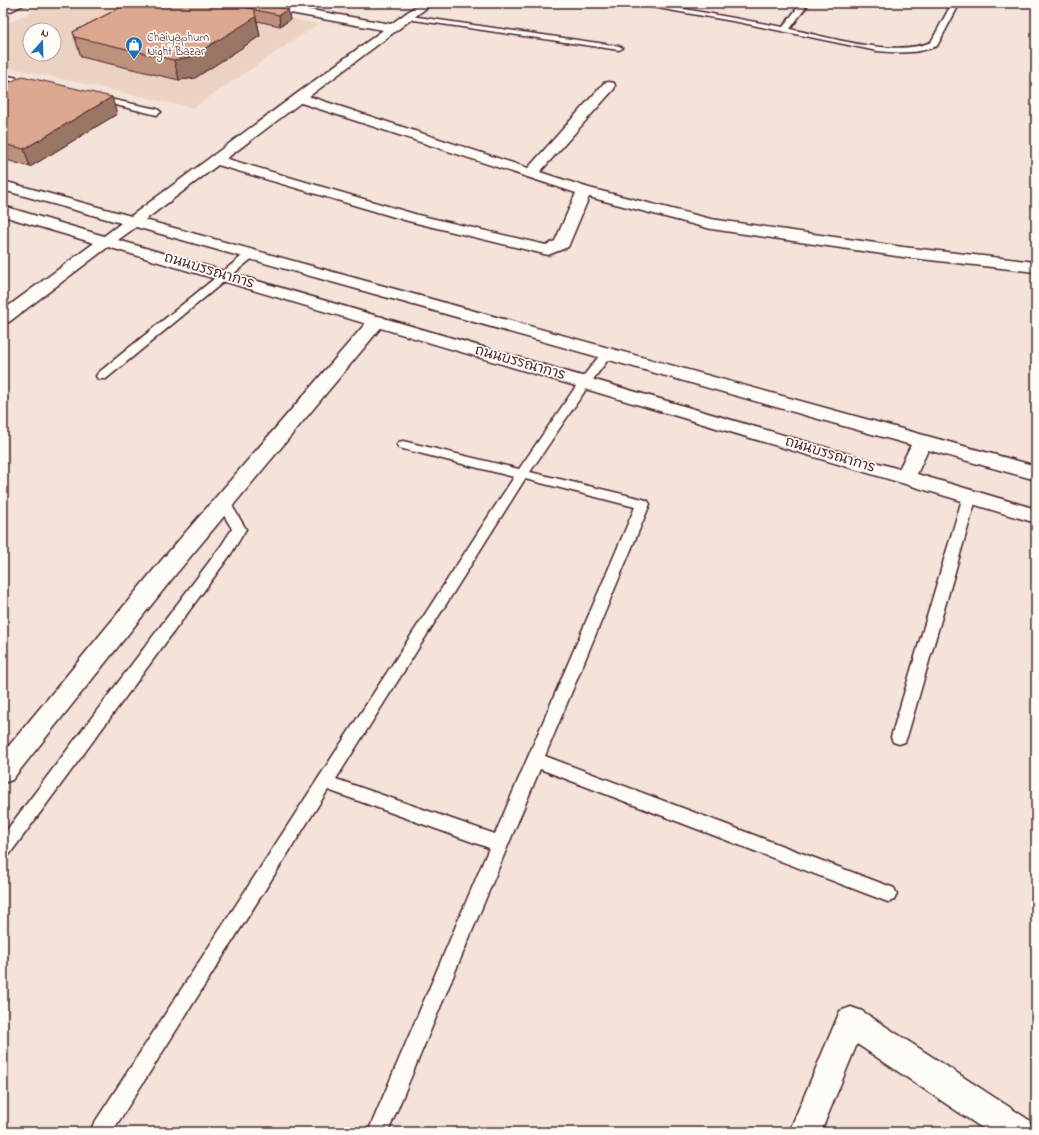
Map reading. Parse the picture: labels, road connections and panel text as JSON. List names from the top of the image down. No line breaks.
{"streets":{"street":["ถนนบรรณาการ"]},"places":{"shop":["Chaiyaphum Night Bazar"]},"north":"top"}
